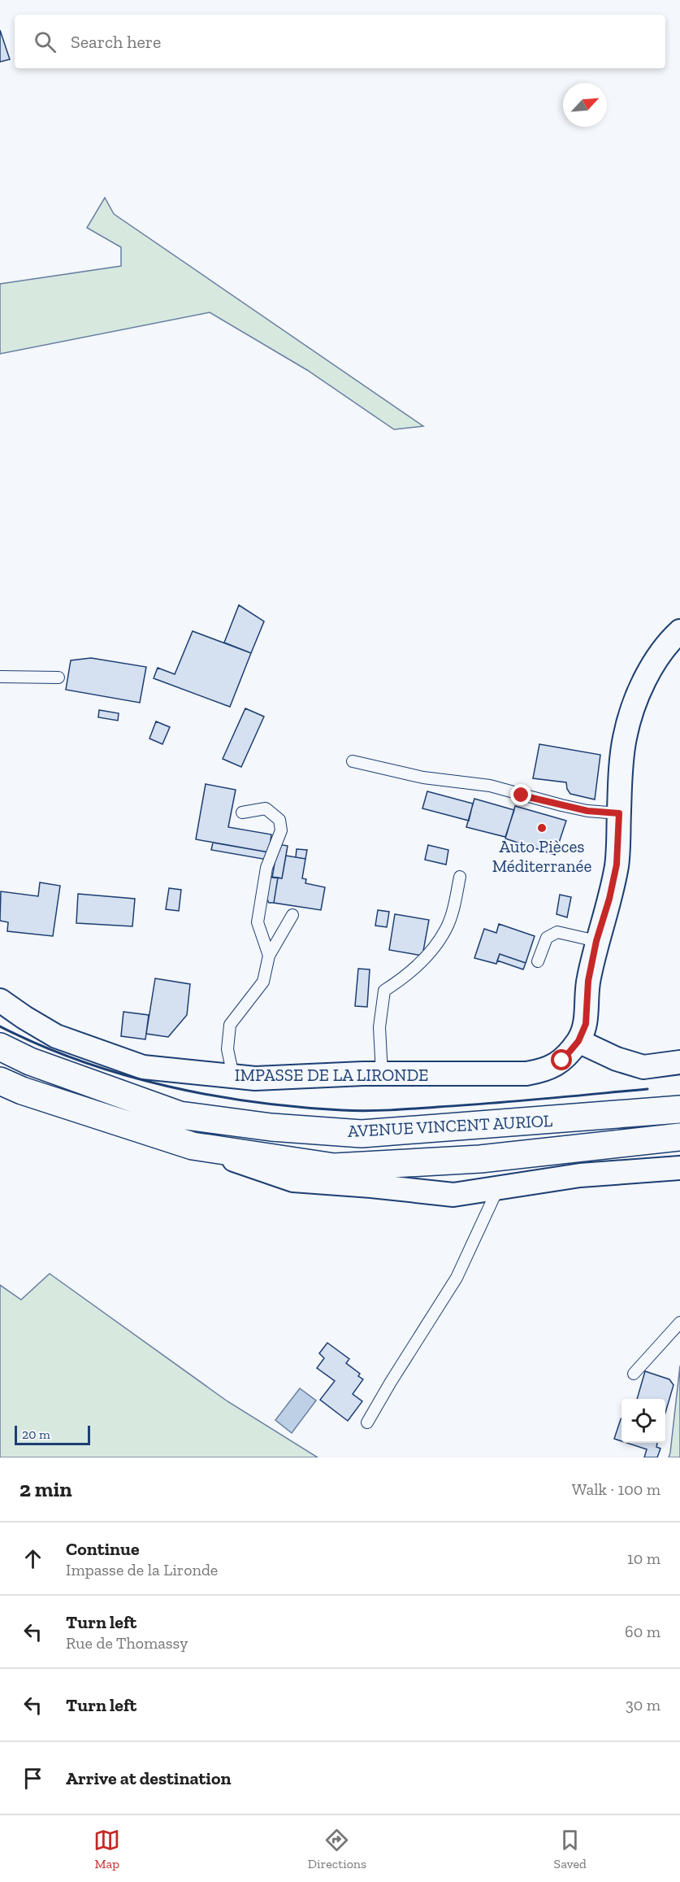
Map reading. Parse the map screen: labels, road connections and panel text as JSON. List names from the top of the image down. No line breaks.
{"streets":{"main road":["AVENUE VINCENT AURIOL"],"street":["IMPASSE DE LA LIRONDE"]},"places":["Auto Pièces Méditerranée"],"scale_bar":"20 m","north":"top right","page":{"search":"Search here","scale":"20 m","heading":["2 min","Walk · 100 m"],"list":[["Continue","Impasse de la Lironde","10 m"],["Turn left","Rue de Thomassy","60 m"],["Turn left","30 m"],"Arrive at destination"],"nav":["Map","Directions","Saved"]}}
